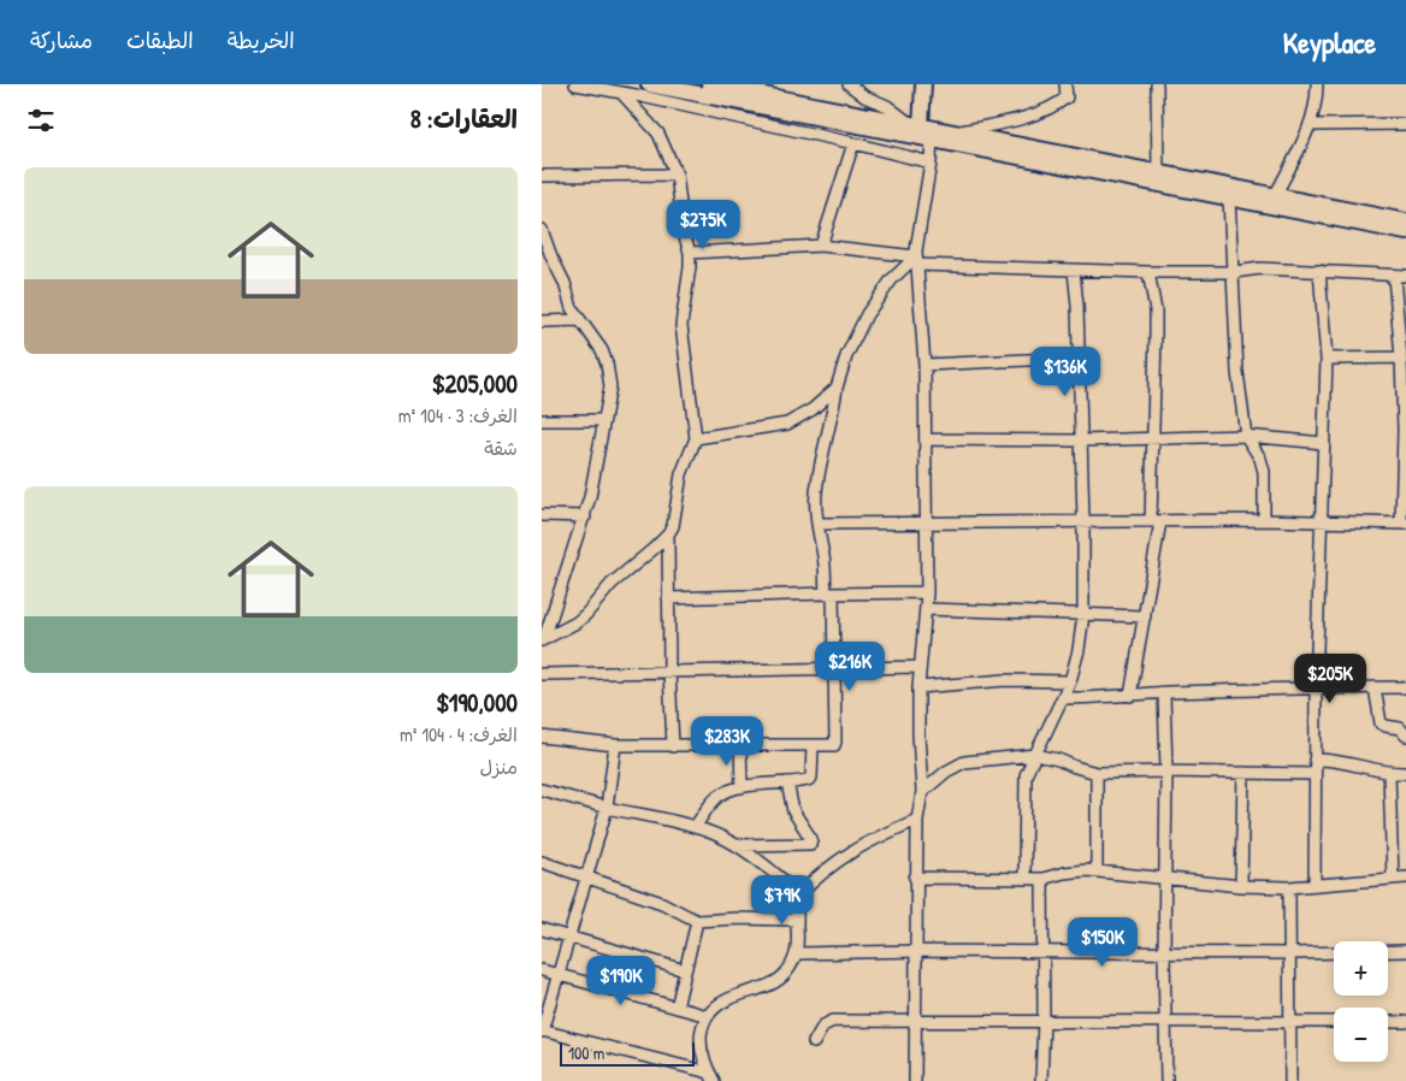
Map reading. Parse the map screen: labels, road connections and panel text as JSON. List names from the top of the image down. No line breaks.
{"scale_bar":"100 m","page":{"header":"Keyplace","nav":["الخريطة","الطبقات","مشاركة"],"heading":"العقارات: 8","list":[{"name":"$205,000","note":"الغرف: 3 · 104 m² · شقة"},{"name":"$190,000","note":"الغرف: 4 · 104 m² · منزل"}],"price":["$275K","$136K","$216K","$205K","$283K","$79K","$150K","$190K"],"map_buttons":["+","−"],"scale":"100 m"}}
